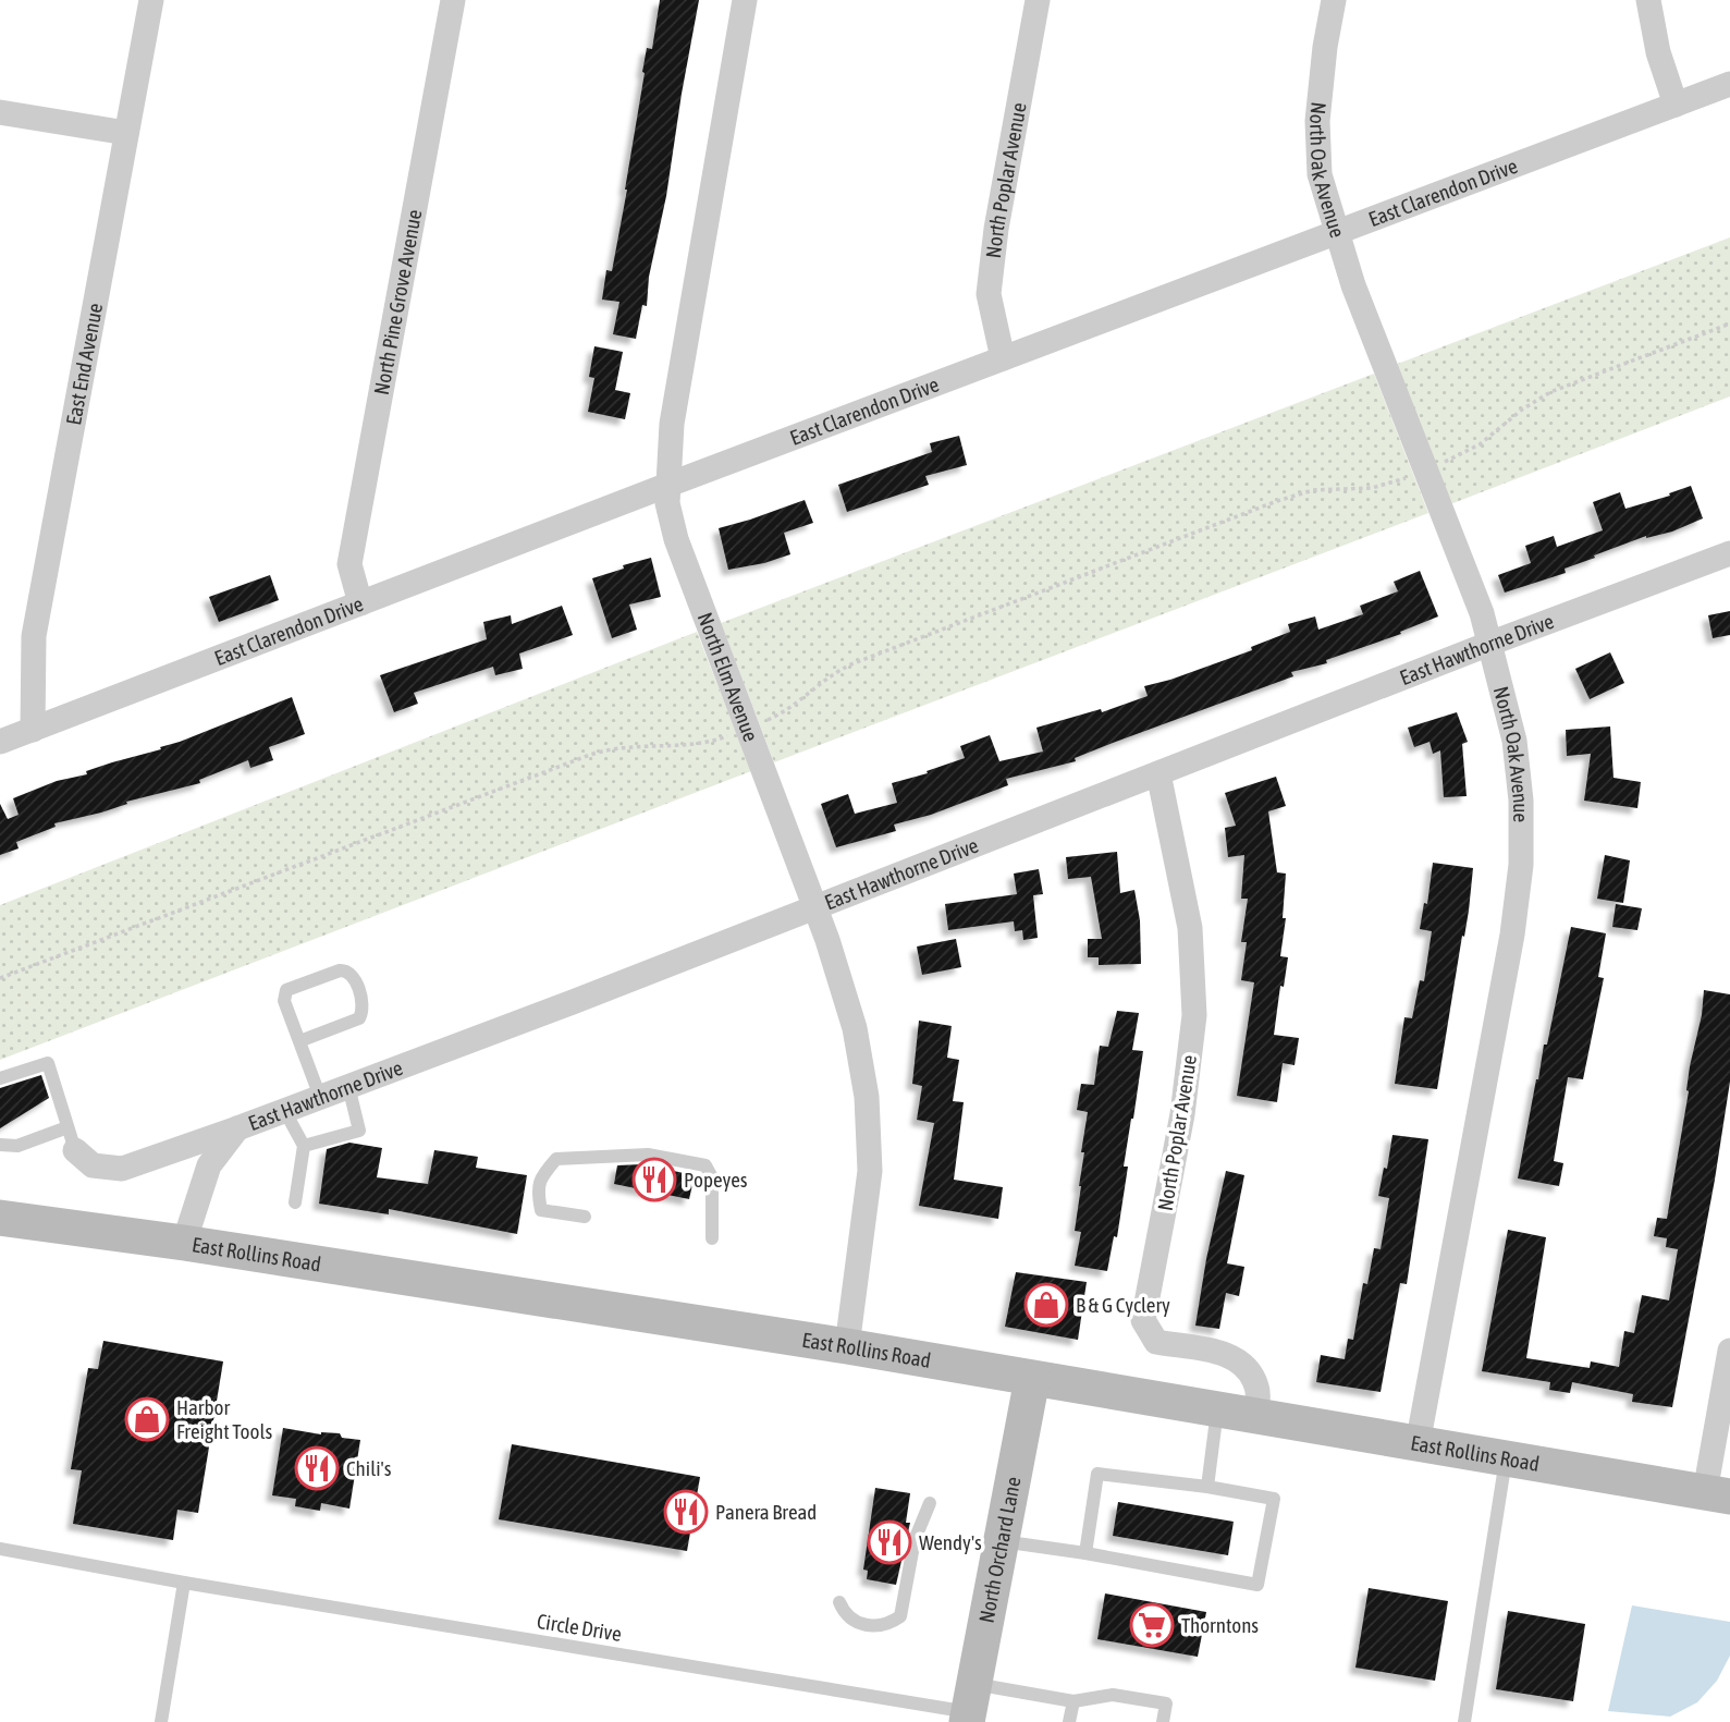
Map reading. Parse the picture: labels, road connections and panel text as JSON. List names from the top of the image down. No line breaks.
{"streets":{"main road":["East Rollins Road","North Orchard Lane"],"street":["North Oak Avenue","North Poplar Avenue","East Clarendon Drive","North Pine Grove Avenue","East End Avenue","East Hawthorne Drive","North Elm Avenue"],"lane":["Circle Drive"]},"crossings":[["North Oak Avenue","East Clarendon Drive"],["North Oak Avenue","East Hawthorne Drive"],["North Oak Avenue","East Rollins Road"],["North Poplar Avenue","East Clarendon Drive"],["North Poplar Avenue","East Hawthorne Drive"],["North Poplar Avenue","East Rollins Road"],["East Clarendon Drive","North Pine Grove Avenue"],["East Clarendon Drive","East End Avenue"],["East Clarendon Drive","North Elm Avenue"],["East Hawthorne Drive","North Elm Avenue"],["North Elm Avenue","East Rollins Road"],["East Rollins Road","North Orchard Lane"],["North Orchard Lane","Circle Drive"]],"places":{"restaurant":["Popeyes","Chili's","Panera Bread","Wendy's"],"shop":["B & G Cyclery","Harbor Freight Tools"],"supermarket":["Thorntons"]}}
